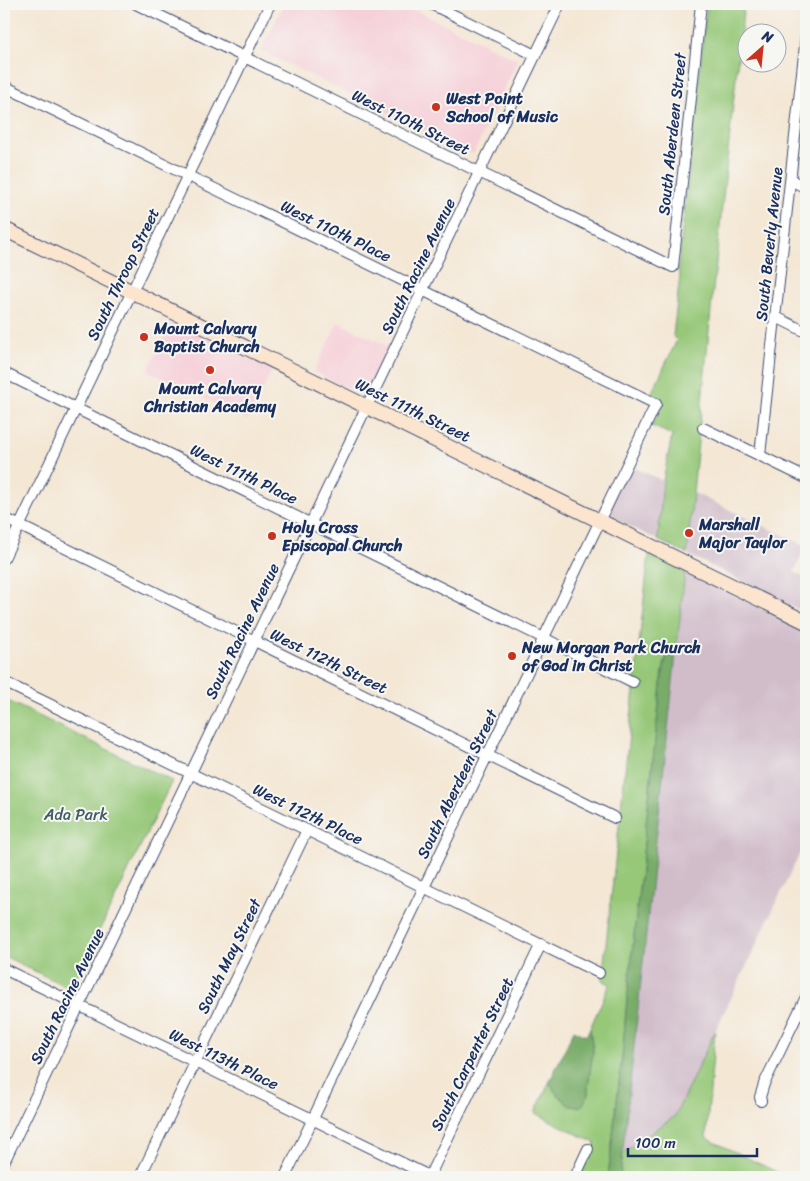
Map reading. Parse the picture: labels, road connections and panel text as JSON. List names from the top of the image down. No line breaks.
{"streets":{"main road":["West 111th Street"],"street":["West 110th Street","South Aberdeen Street","West 110th Place","South Beverly Avenue","South Racine Avenue","South Throop Street","West 111th Place","West 112th Street","West 112th Place","South May Street","South Carpenter Street","West 113th Place"]},"crossings":[["West 110th Street","South Aberdeen Street"],["West 110th Street","South Racine Avenue"],["West 110th Street","South Throop Street"],["South Aberdeen Street","West 110th Place"],["South Aberdeen Street","West 111th Street"],["South Aberdeen Street","West 111th Place"],["South Aberdeen Street","West 112th Street"],["South Aberdeen Street","West 112th Place"],["South Aberdeen Street","West 113th Place"],["West 110th Place","South Racine Avenue"],["West 110th Place","South Throop Street"],["South Racine Avenue","West 111th Street"],["South Racine Avenue","West 111th Place"],["South Racine Avenue","West 112th Street"],["South Racine Avenue","West 112th Place"],["South Racine Avenue","West 113th Place"],["South Throop Street","West 111th Street"],["South Throop Street","West 111th Place"],["South Throop Street","West 112th Street"],["West 112th Place","South May Street"],["West 112th Place","South Carpenter Street"],["South May Street","West 113th Place"],["South Carpenter Street","West 113th Place"]],"parks":["Ada Park"],"places":["West Point School of Music","Mount Calvary Baptist Church","Mount Calvary Christian Academy","Marshall Major Taylor","Holy Cross Episcopal Church","New Morgan Park Church of God in Christ"],"scale_bar":"100 m","north":"top right"}
